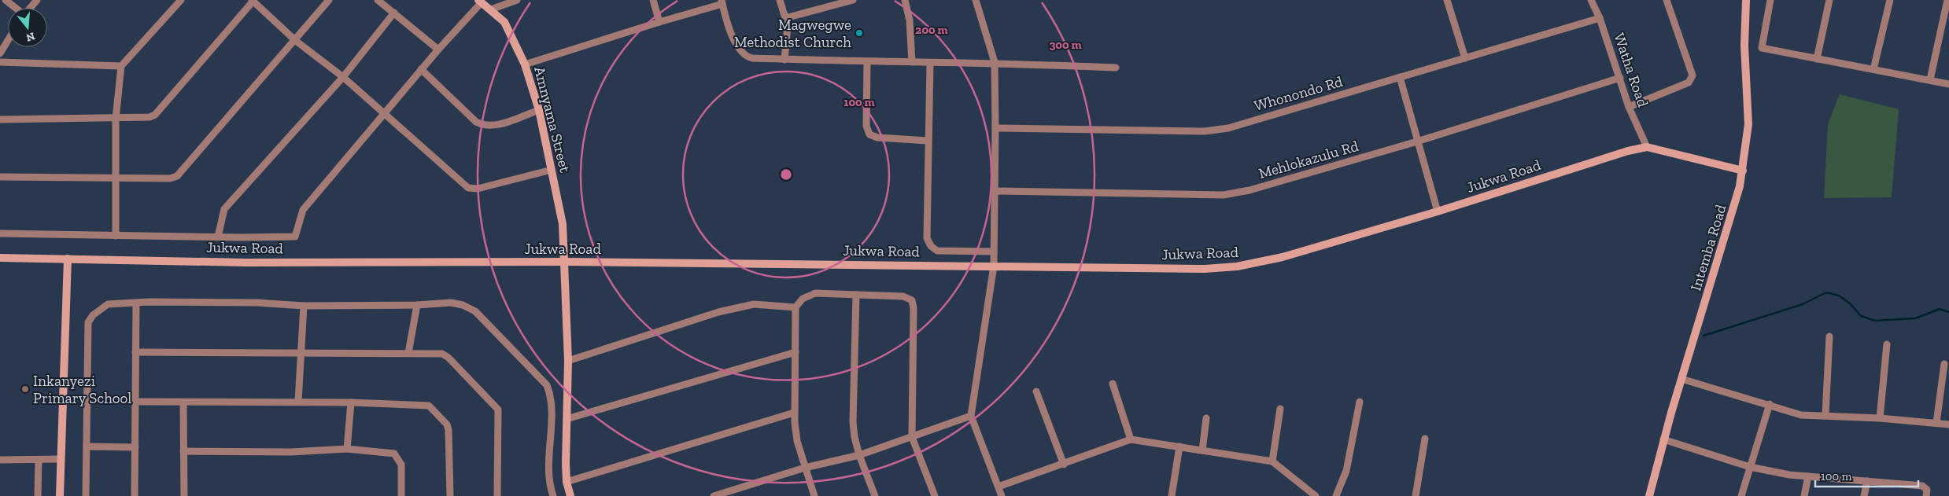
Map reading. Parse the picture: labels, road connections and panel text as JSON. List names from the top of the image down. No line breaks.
{"streets":{"street":["Watha Road","Whonondo Rd","Amnyama Street","Mehlokazulu Rd","Jukwa Road","Intemba Road"]},"crossings":[["Watha Road","Whonondo Rd"],["Watha Road","Mehlokazulu Rd"],["Watha Road","Jukwa Road"],["Amnyama Street","Jukwa Road"],["Jukwa Road","Intemba Road"]],"places":["Magwegwe Methodist Church","Inkanyezi Primary School"],"scale_bar":"100 m","north":"bottom","rings":["200 m","300 m","100 m"]}
